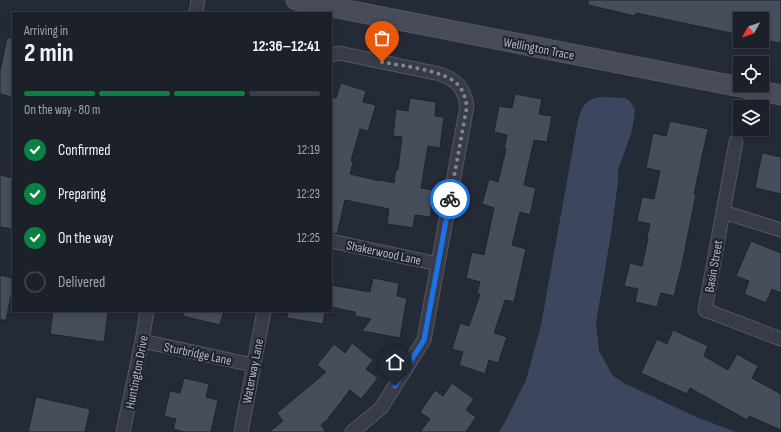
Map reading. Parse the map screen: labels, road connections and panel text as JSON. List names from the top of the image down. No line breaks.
{"streets":{"street":["Wellington Trace","Shakerwood Lane","Basin Street","Sturbridge Lane","Waterway Lane","Huntington Drive"]},"crossings":[["Sturbridge Lane","Waterway Lane"],["Sturbridge Lane","Huntington Drive"]],"north":"bottom left","page":{"heading":["2 min","Arriving in","12:36–12:41"],"bar":"On the way · 80 m","list":[["Confirmed","12:19"],["Preparing","12:23"],["On the way","12:25"],"Delivered"]}}
